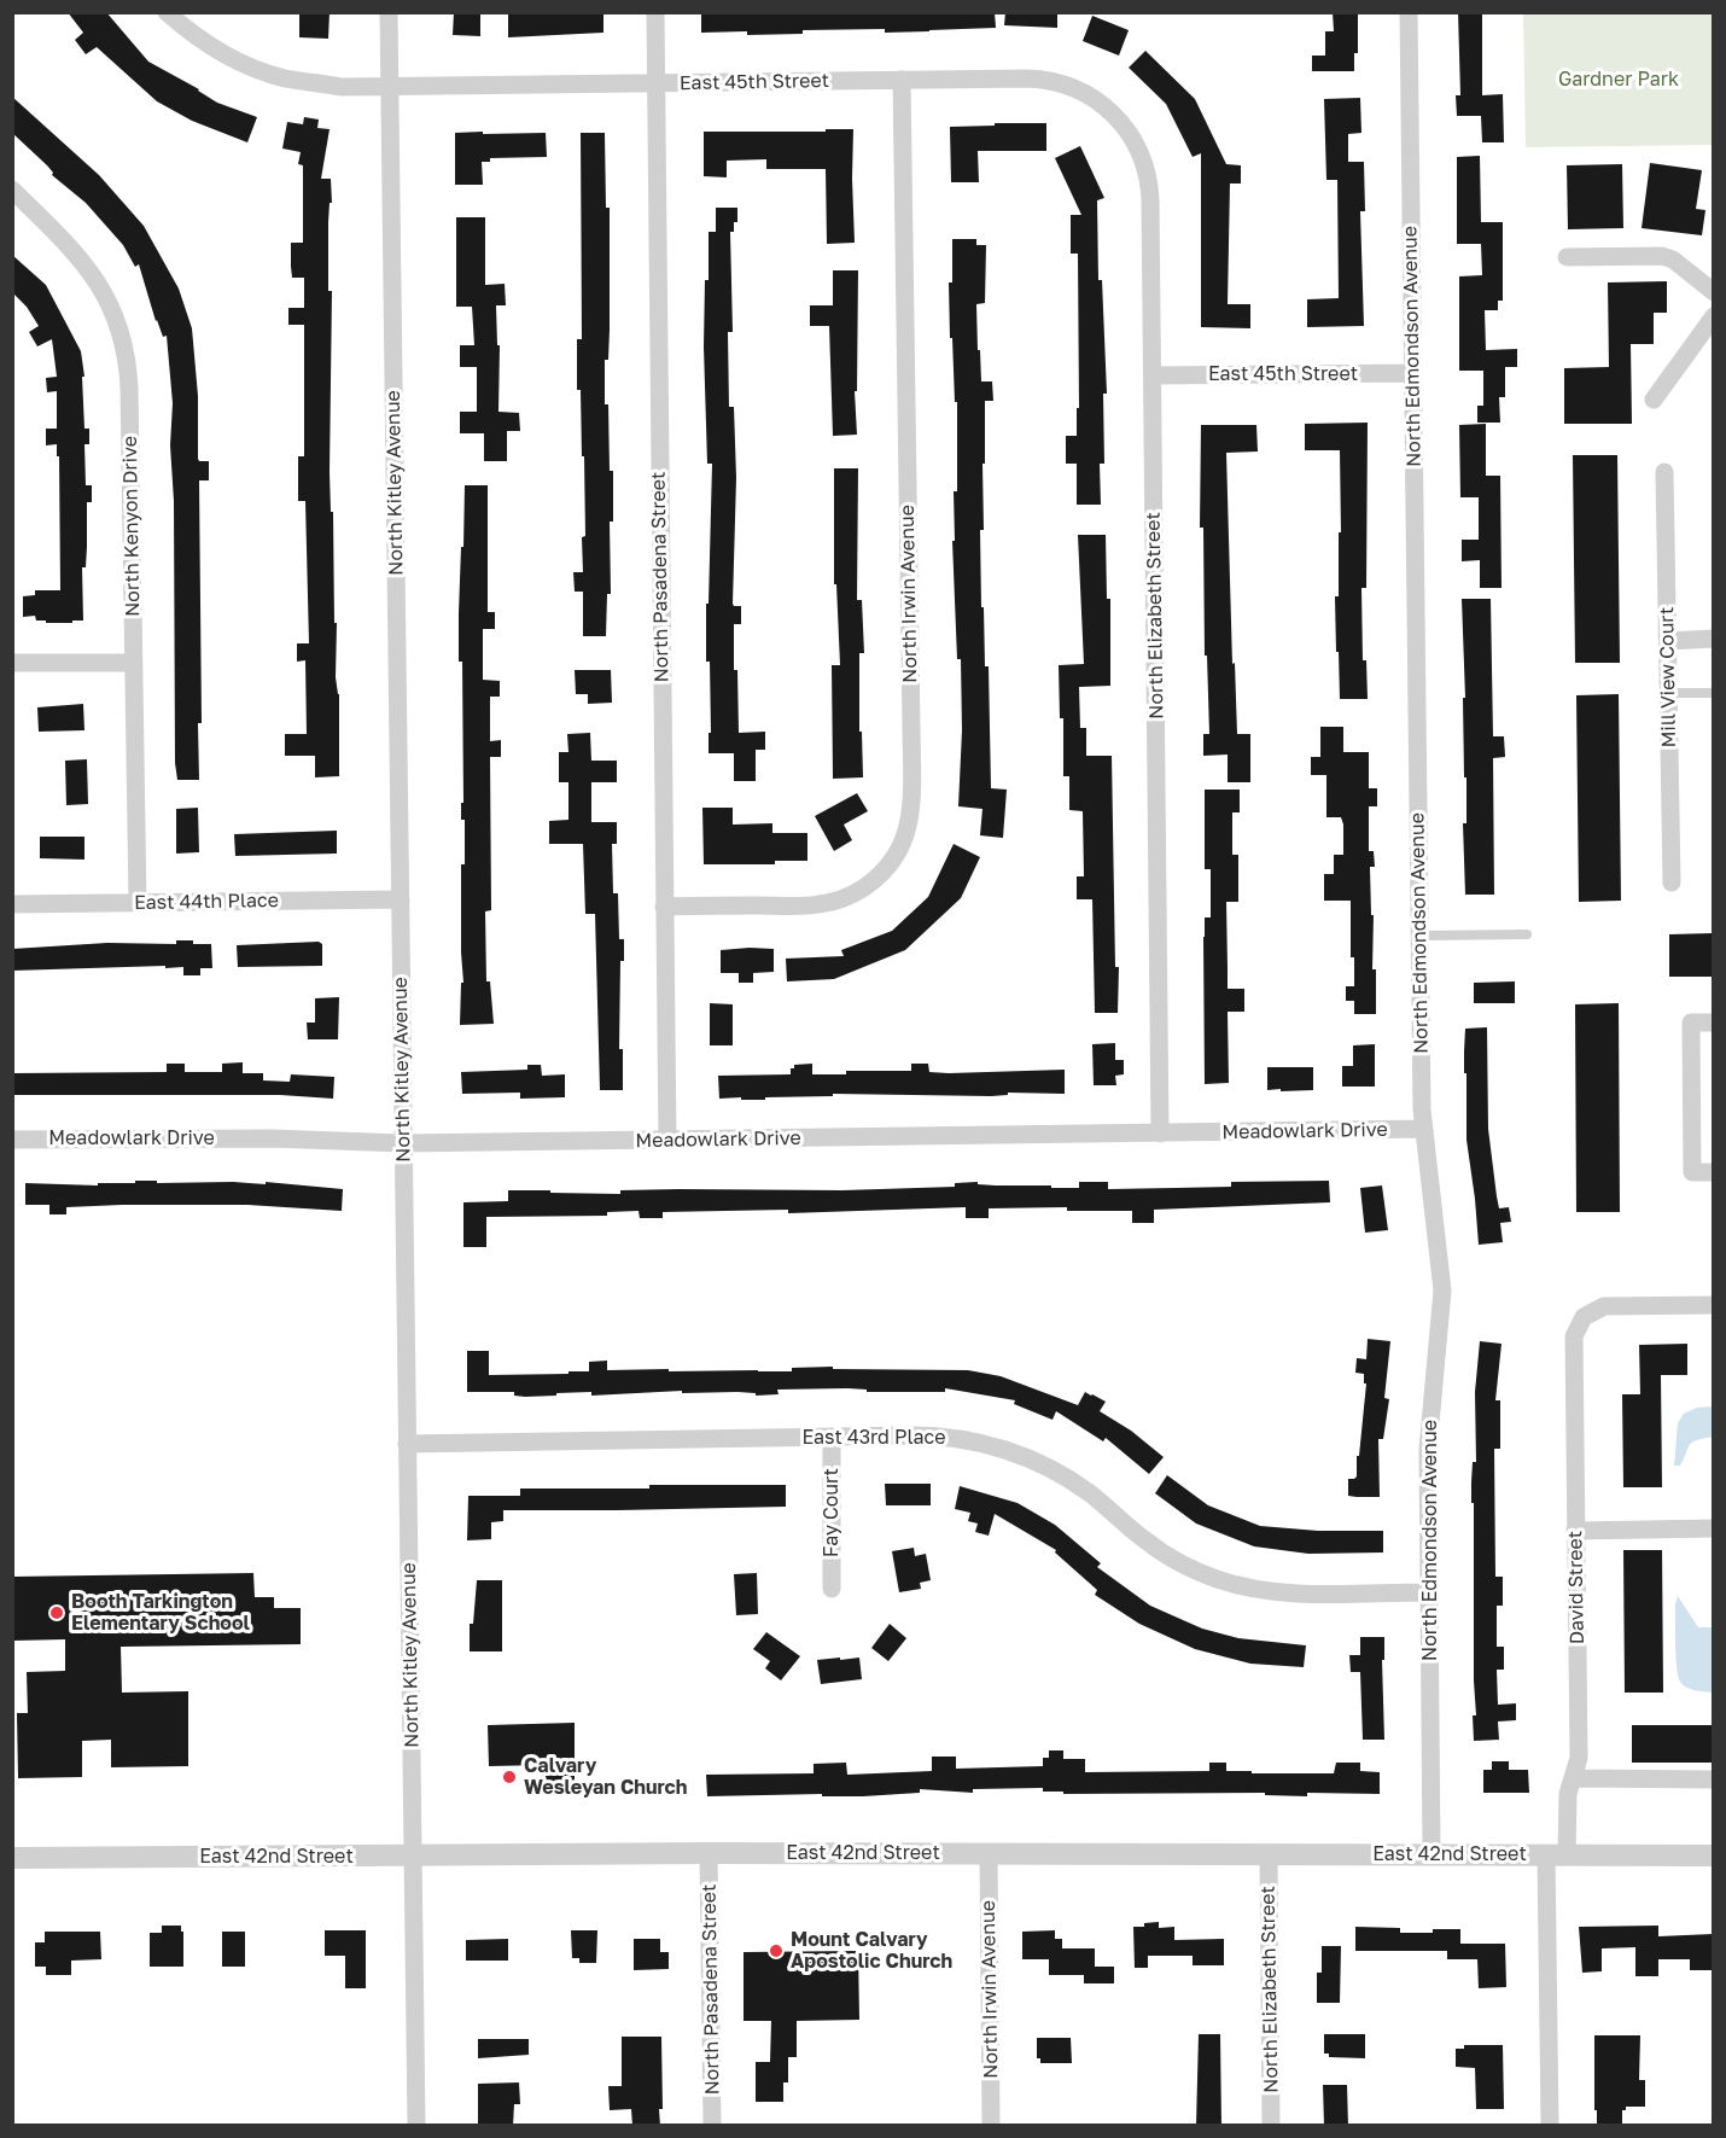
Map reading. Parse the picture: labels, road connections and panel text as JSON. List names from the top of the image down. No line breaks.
{"streets":{"street":["East 45th Street","North Edmondson Avenue","North Kitley Avenue","North Kenyon Drive","North Pasadena Street","North Irwin Avenue","North Elizabeth Street","Mill View Court","East 44th Place","Meadowlark Drive","East 43rd Place","Fay Court","David Street","East 42nd Street"]},"crossings":[["East 45th Street","North Edmondson Avenue"],["East 45th Street","North Kitley Avenue"],["East 45th Street","North Pasadena Street"],["East 45th Street","North Irwin Avenue"],["East 45th Street","North Elizabeth Street"],["North Edmondson Avenue","Meadowlark Drive"],["North Edmondson Avenue","East 43rd Place"],["North Edmondson Avenue","East 42nd Street"],["North Kitley Avenue","East 44th Place"],["North Kitley Avenue","Meadowlark Drive"],["North Kitley Avenue","East 43rd Place"],["North Kitley Avenue","East 42nd Street"],["North Kenyon Drive","East 44th Place"],["North Pasadena Street","North Irwin Avenue"],["North Pasadena Street","Meadowlark Drive"],["North Pasadena Street","East 42nd Street"],["North Irwin Avenue","East 42nd Street"],["North Elizabeth Street","Meadowlark Drive"],["North Elizabeth Street","East 42nd Street"],["East 43rd Place","Fay Court"],["David Street","East 42nd Street"]],"parks":["Gardner Park"],"places":["Booth Tarkington Elementary School","Calvary Wesleyan Church","Mount Calvary Apostolic Church"]}
